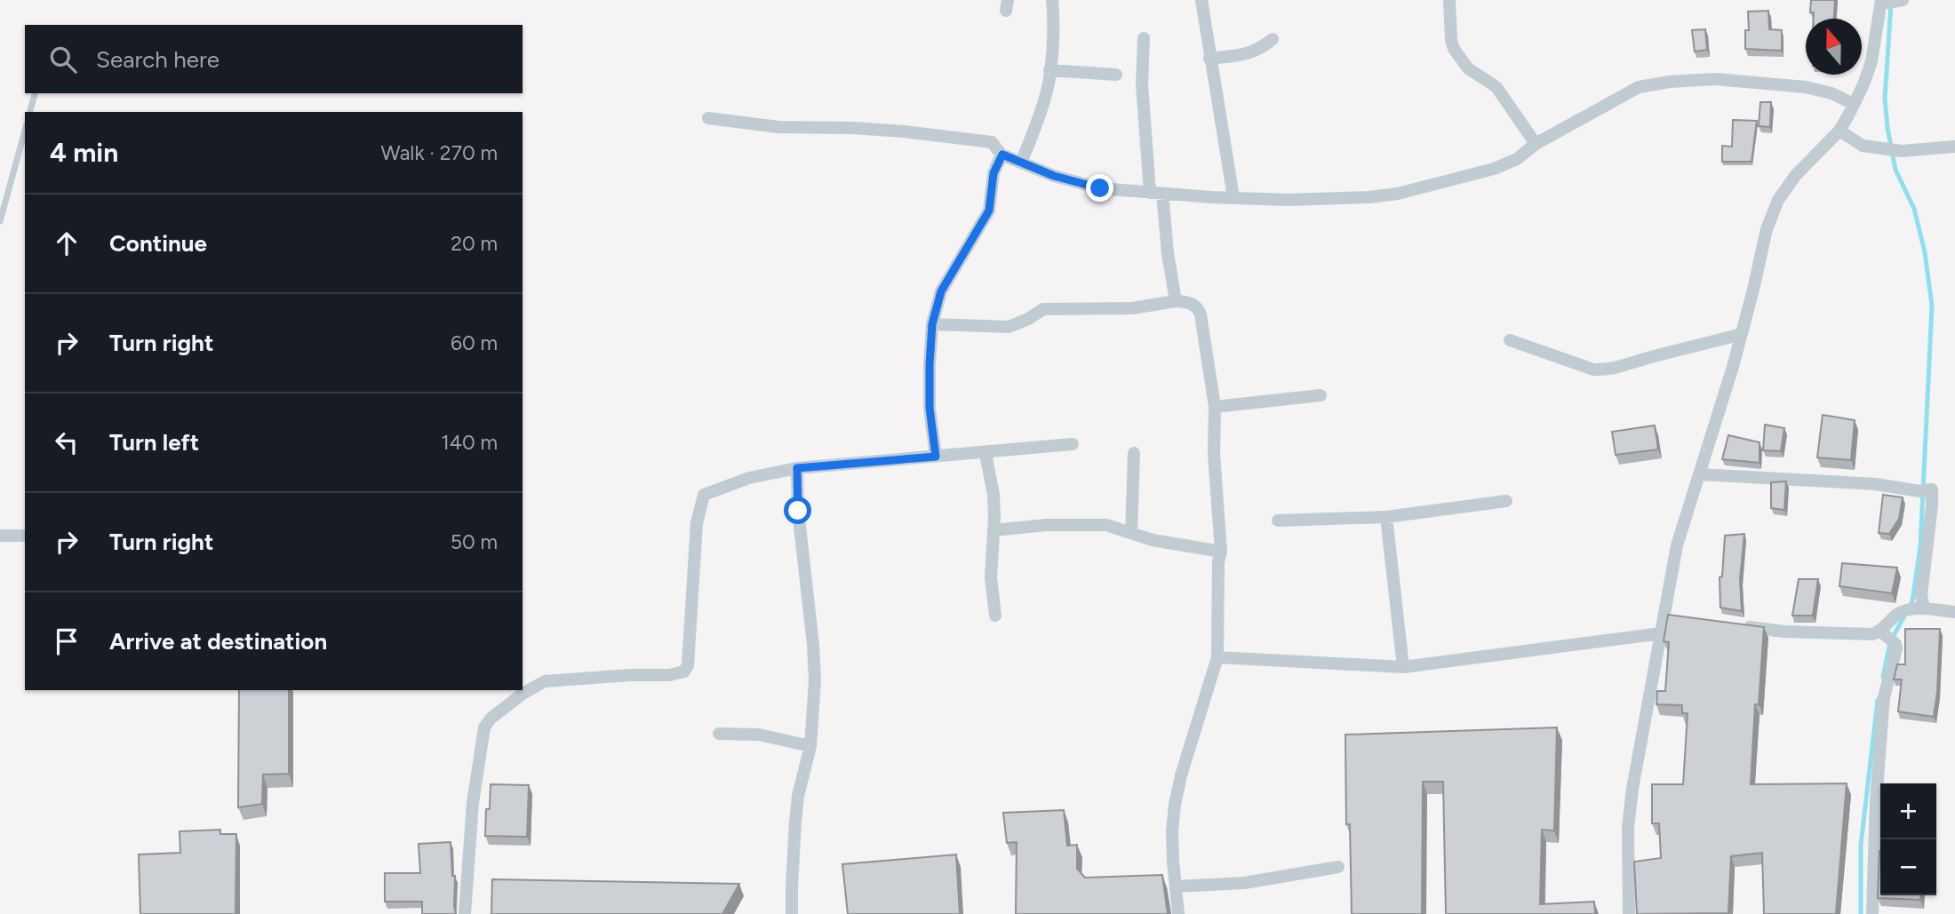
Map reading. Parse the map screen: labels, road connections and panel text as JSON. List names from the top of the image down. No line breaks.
{"north":"top","page":{"search":"Search here","heading":["4 min","Walk · 270 m"],"list":[["Continue","20 m"],["Turn right","60 m"],["Turn left","140 m"],["Turn right","50 m"],"Arrive at destination"],"map_buttons":["+","−"]}}
